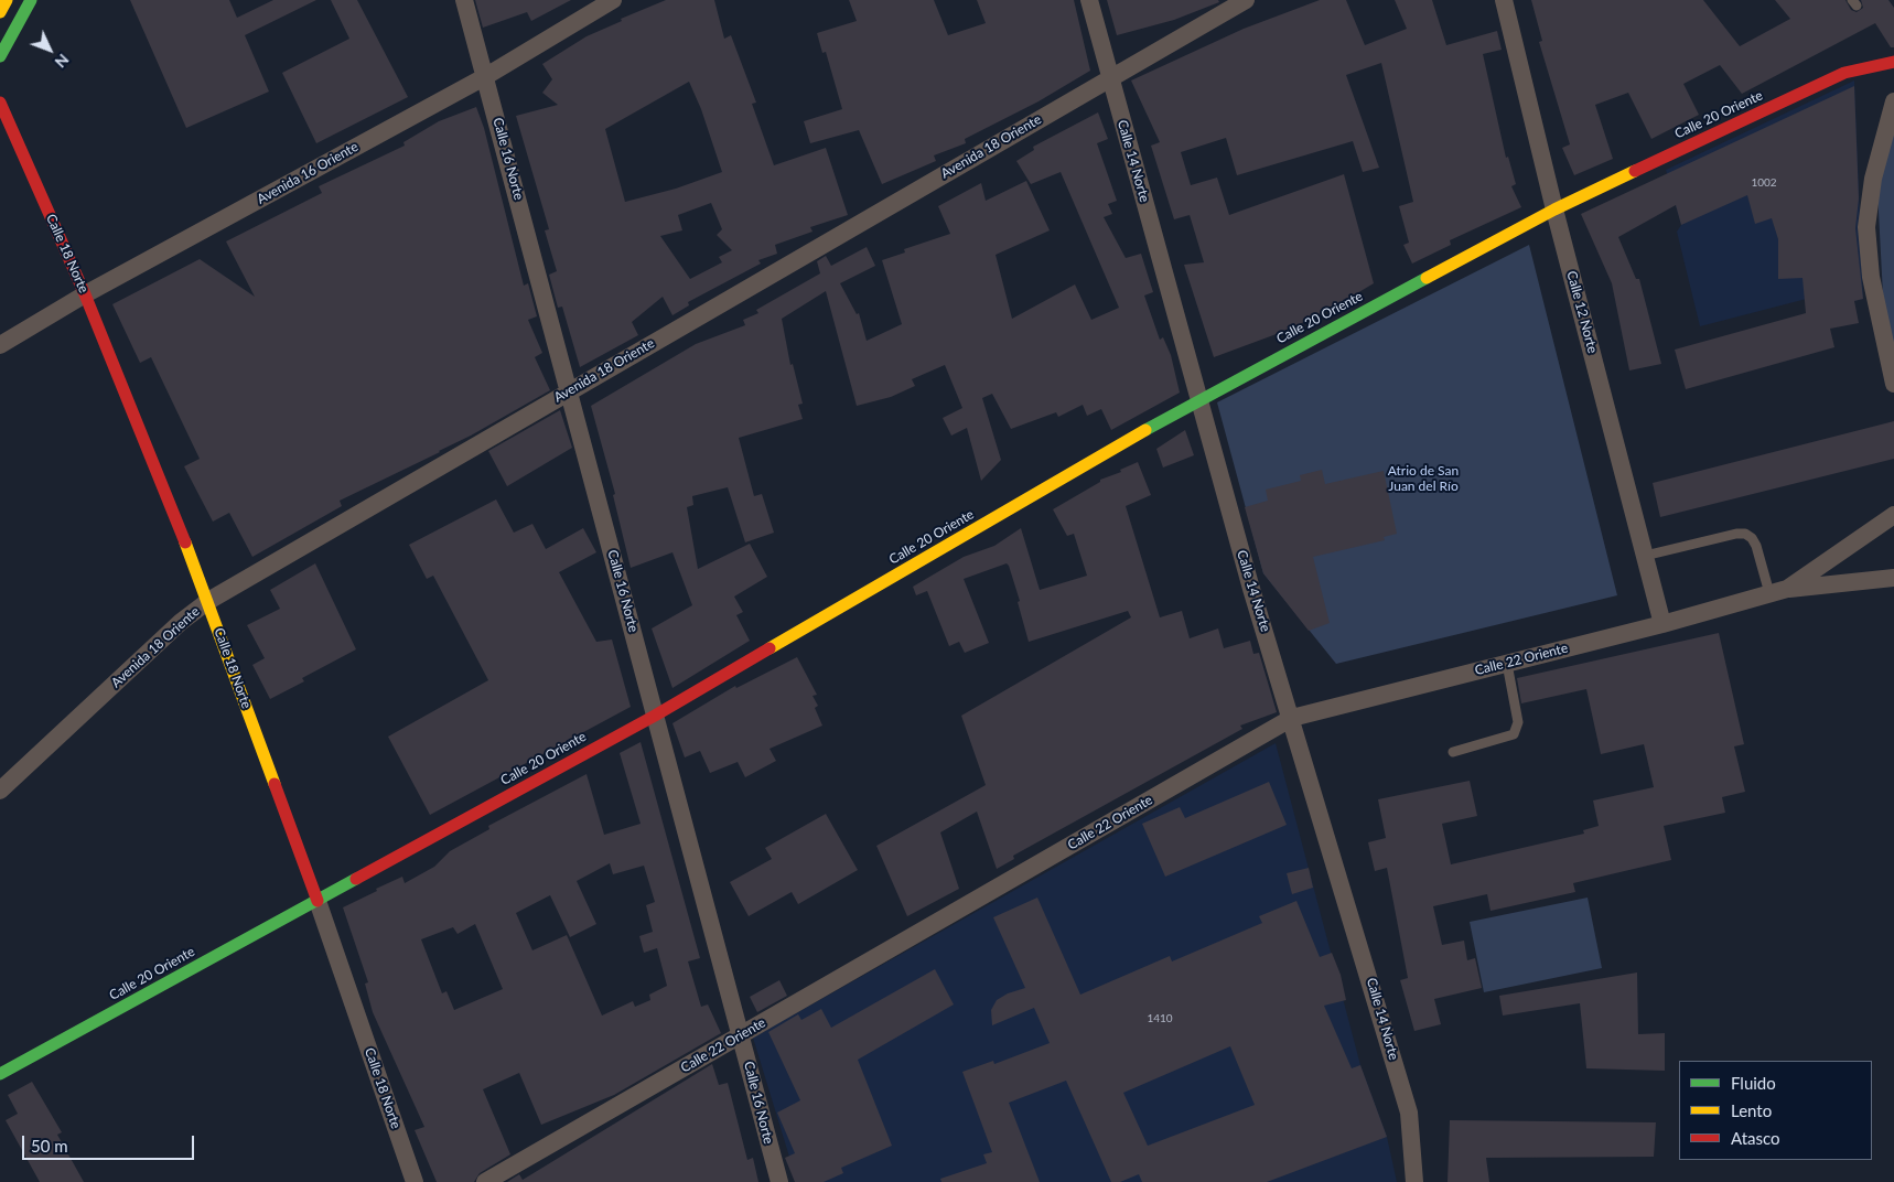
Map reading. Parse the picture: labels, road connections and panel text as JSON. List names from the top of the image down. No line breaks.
{"streets":{"street":["Calle 20 Oriente","Avenida 18 Oriente","Calle 16 Norte","Calle 14 Norte","Avenida 16 Oriente","Calle 18 Norte","Calle 12 Norte","Calle 22 Oriente"]},"crossings":[["Calle 20 Oriente","Calle 16 Norte"],["Calle 20 Oriente","Calle 14 Norte"],["Calle 20 Oriente","Calle 18 Norte"],["Calle 20 Oriente","Calle 12 Norte"],["Avenida 18 Oriente","Calle 16 Norte"],["Avenida 18 Oriente","Calle 14 Norte"],["Avenida 18 Oriente","Calle 18 Norte"],["Calle 16 Norte","Avenida 16 Oriente"],["Calle 16 Norte","Calle 22 Oriente"],["Calle 14 Norte","Calle 22 Oriente"],["Avenida 16 Oriente","Calle 18 Norte"],["Calle 12 Norte","Calle 22 Oriente"]],"parks":["Atrio de San Juan del Río"],"house_numbers":["1002","1410"],"legend":["Fluido","Lento","Atasco"],"scale_bar":"50 m","north":"bottom right"}
